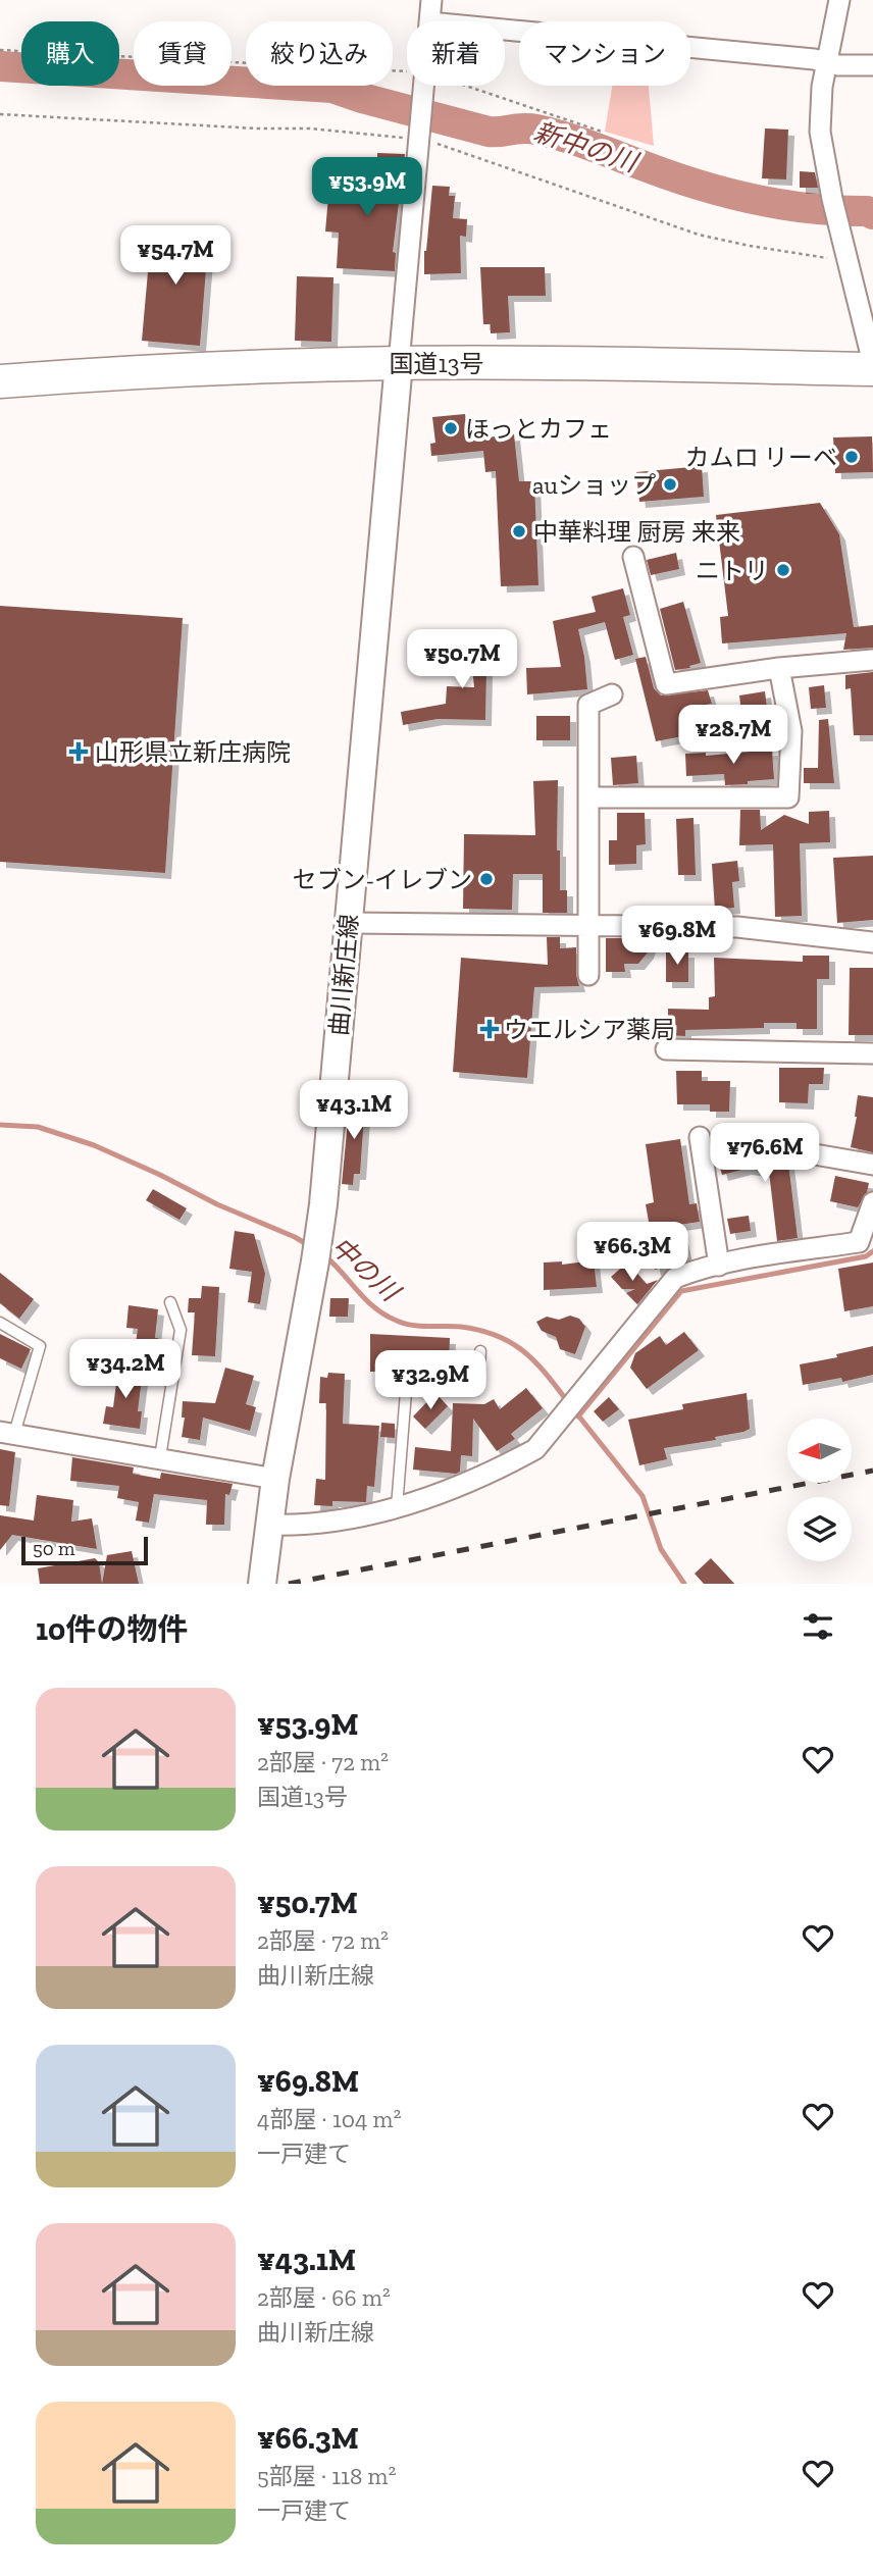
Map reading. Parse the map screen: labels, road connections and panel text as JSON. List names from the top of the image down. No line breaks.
{"streets":{"highway":["国道13号"],"main road":["曲川新庄線"]},"crossings":[["国道13号","曲川新庄線"]],"water":["新中の川","中の川"],"places":{"other":["ほっとカフェ","カムロ リーベ","auショップ","中華料理 厨房 来来","ニトリ","セブン-イレブン"],"health":["山形県立新庄病院","ウエルシア薬局"]},"scale_bar":"50 m","north":"left","page":{"chip":["購入","賃貸","絞り込み","新着","マンション"],"price":["¥53.9M","¥54.7M","¥50.7M","¥28.7M","¥69.8M","¥43.1M","¥76.6M","¥66.3M","¥34.2M","¥32.9M"],"scale":"50 m","heading":"10件の物件","list":[{"name":"¥53.9M","note":"2部屋 · 72 m² · 国道13号"},{"name":"¥50.7M","note":"2部屋 · 72 m² · 曲川新庄線"},{"name":"¥69.8M","note":"4部屋 · 104 m² · 一戸建て"},{"name":"¥43.1M","note":"2部屋 · 66 m² · 曲川新庄線"},{"name":"¥66.3M","note":"5部屋 · 118 m² · 一戸建て"}]}}
